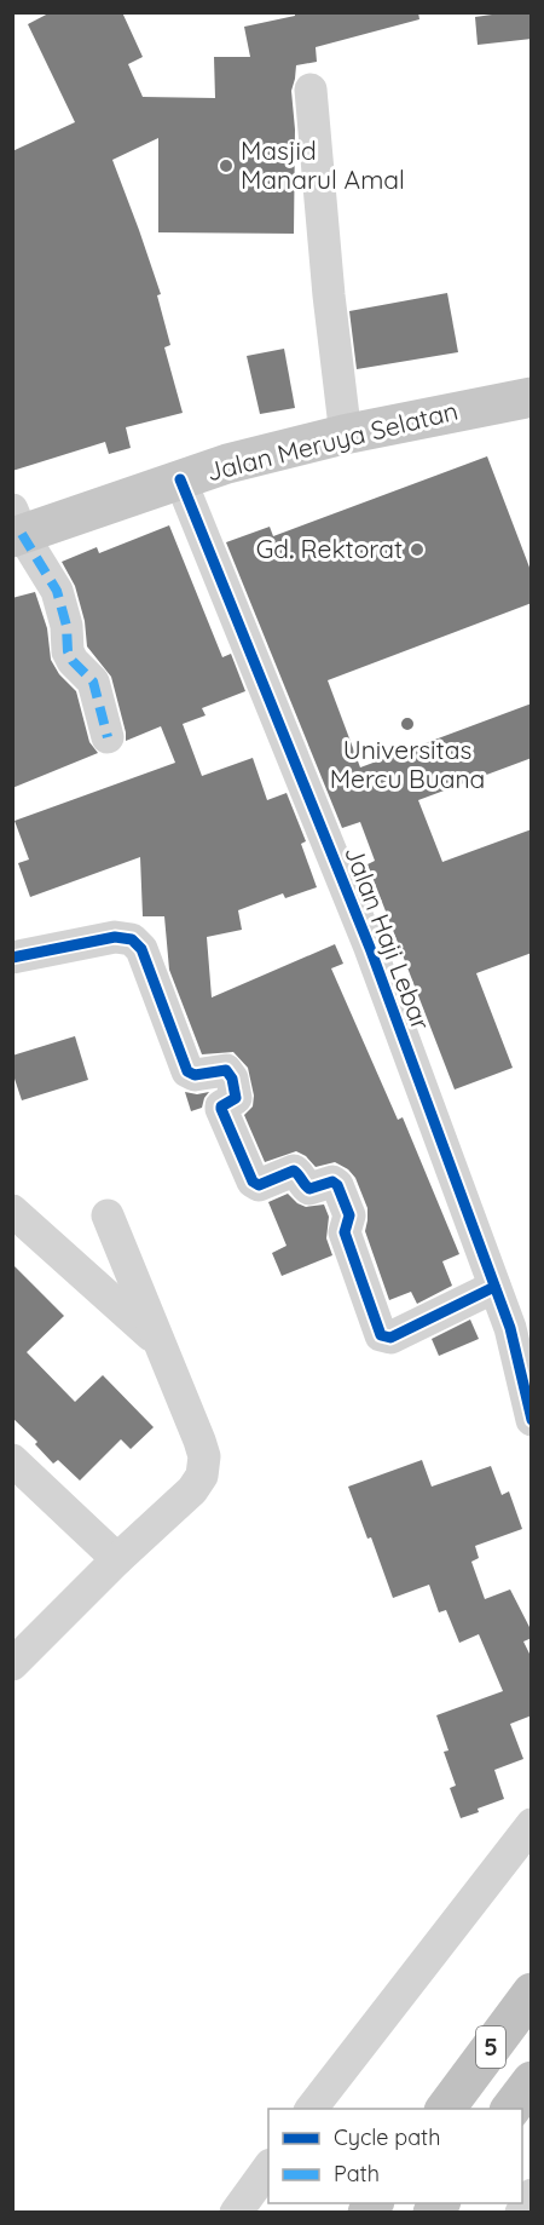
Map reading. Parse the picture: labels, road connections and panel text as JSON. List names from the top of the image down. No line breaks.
{"streets":{"highway":["5"],"main road":["Jalan Meruya Selatan"],"street":["Jalan Haji Lebar"]},"crossings":[["Jalan Meruya Selatan","Jalan Haji Lebar"]],"places":["Masjid Manarul Amal","Gd. Rektorat","Universitas Mercu Buana"],"legend":["Cycle path","Path"]}
